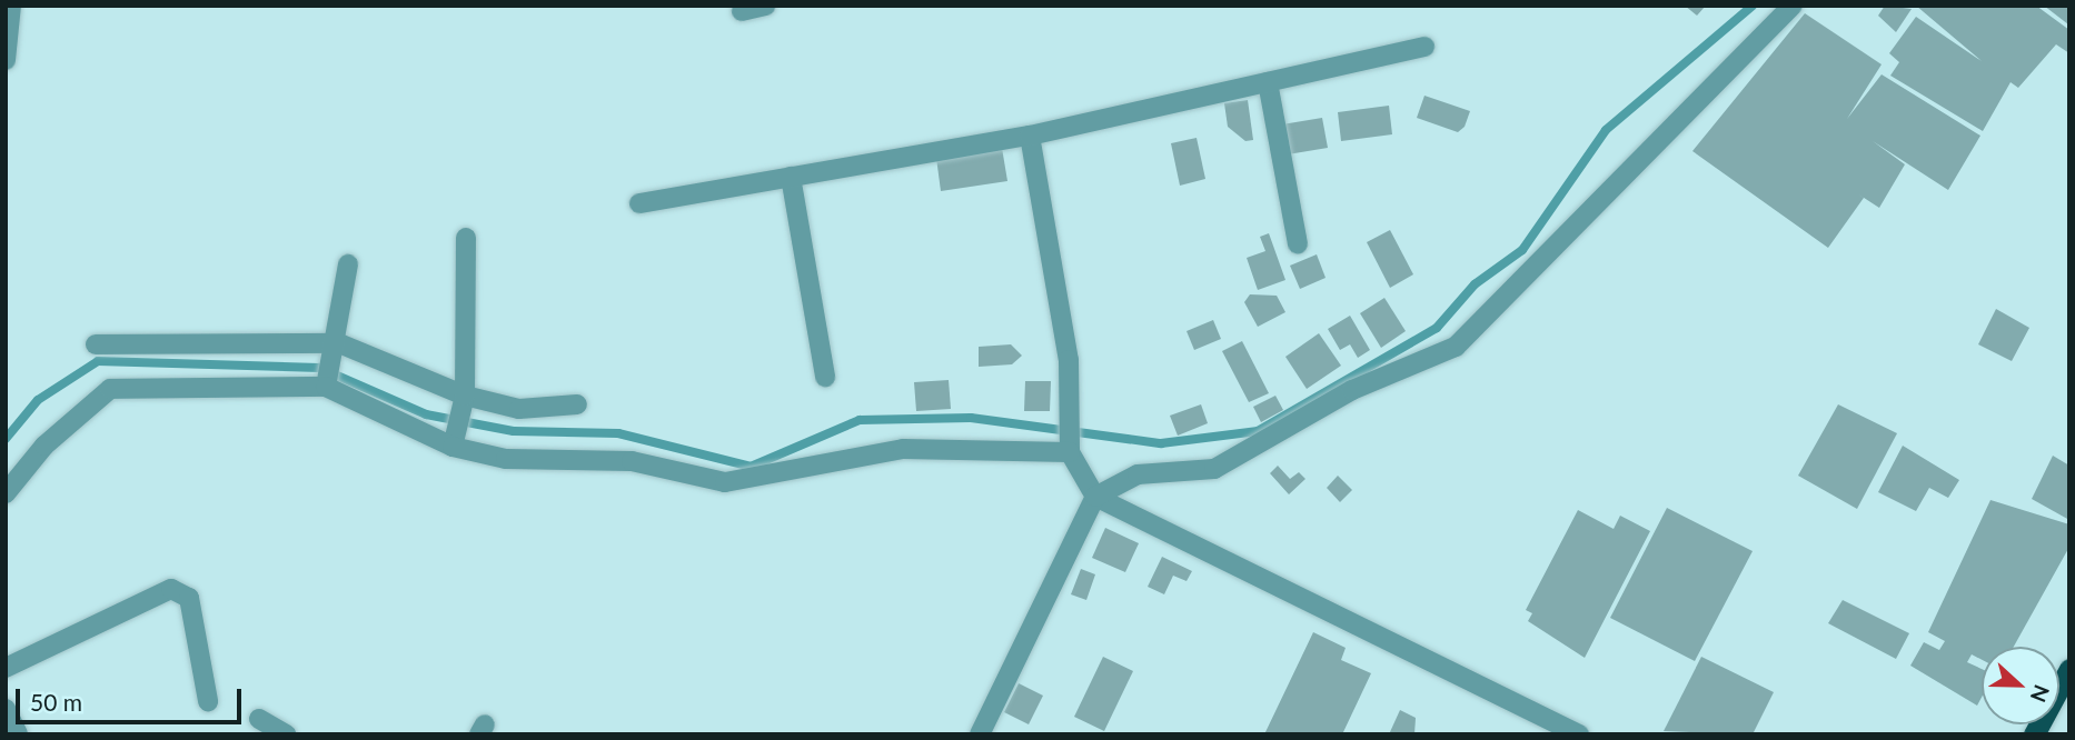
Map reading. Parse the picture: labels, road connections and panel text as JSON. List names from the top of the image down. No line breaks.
{"scale_bar":"50 m","north":"right"}
